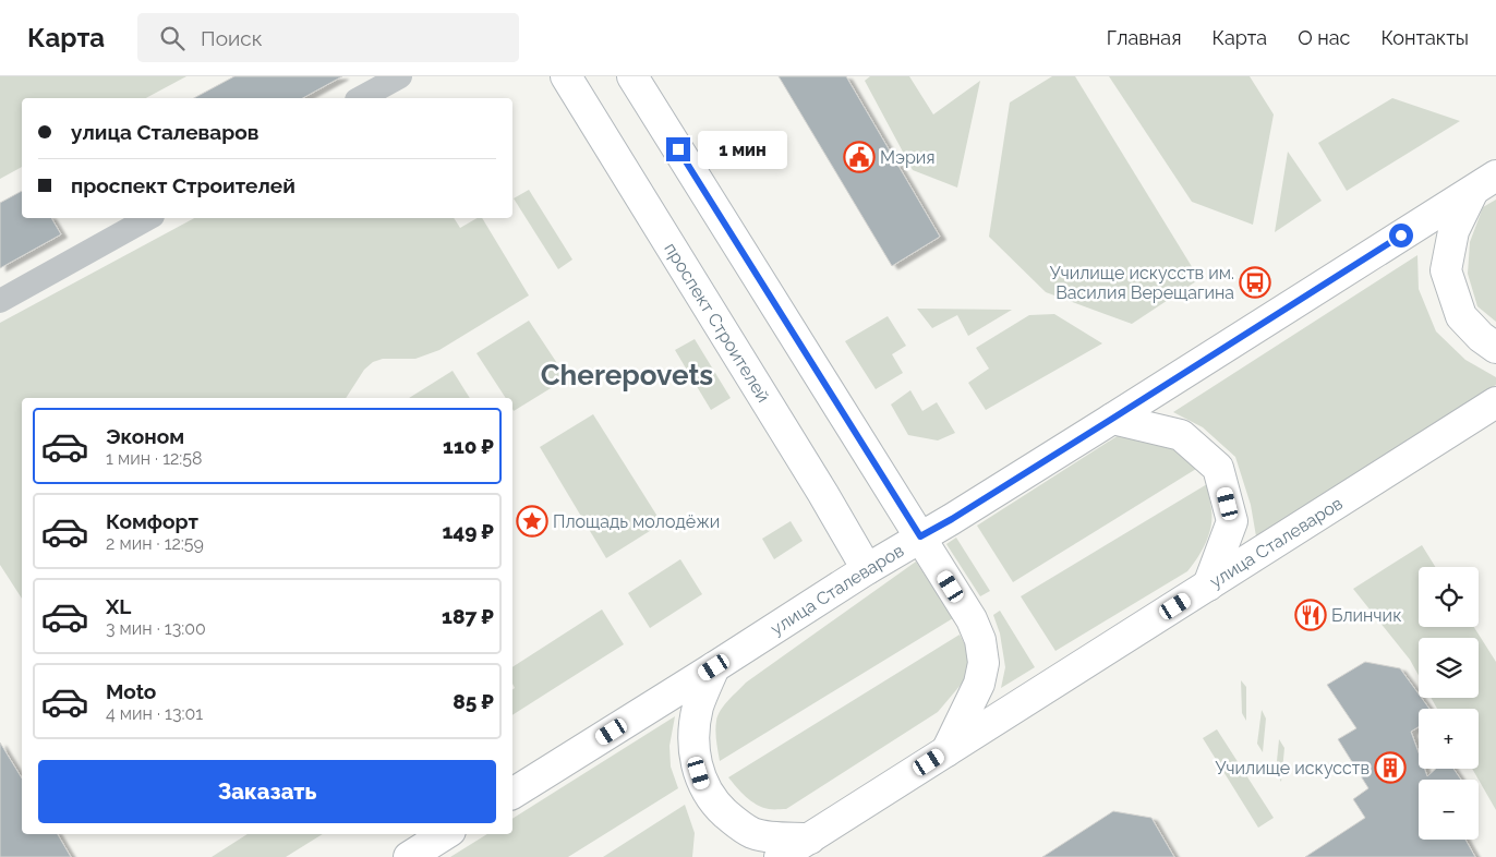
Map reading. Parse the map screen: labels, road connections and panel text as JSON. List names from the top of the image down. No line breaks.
{"streets":{"main road":["проспект Строителей","улица Сталеваров"]},"crossings":[["проспект Строителей","улица Сталеваров"]],"districts":["Cherepovets"],"places":{"public building":["Мэрия"],"bus stop":["Училище искусств им. Василия Верещагина"],"place":["Площадь молодёжи"],"restaurant":["Блинчик"],"building":["Училище искусств"]},"page":{"header":"Карта","search":"Поиск","nav":["Главная","Карта","О нас","Контакты"],"banner":["улица Сталеваров","проспект Строителей"],"bubble":"1 мин","list":[{"name":"Эконом","note":"1 мин · 12:58","value":"110 ₽"},{"name":"Комфорт","note":"2 мин · 12:59","value":"149 ₽"},{"name":"XL","note":"3 мин · 13:00","value":"187 ₽"},{"name":"Moto","note":"4 мин · 13:01","value":"85 ₽"}],"map_buttons":["+","−"],"buttons":"Заказать"}}
